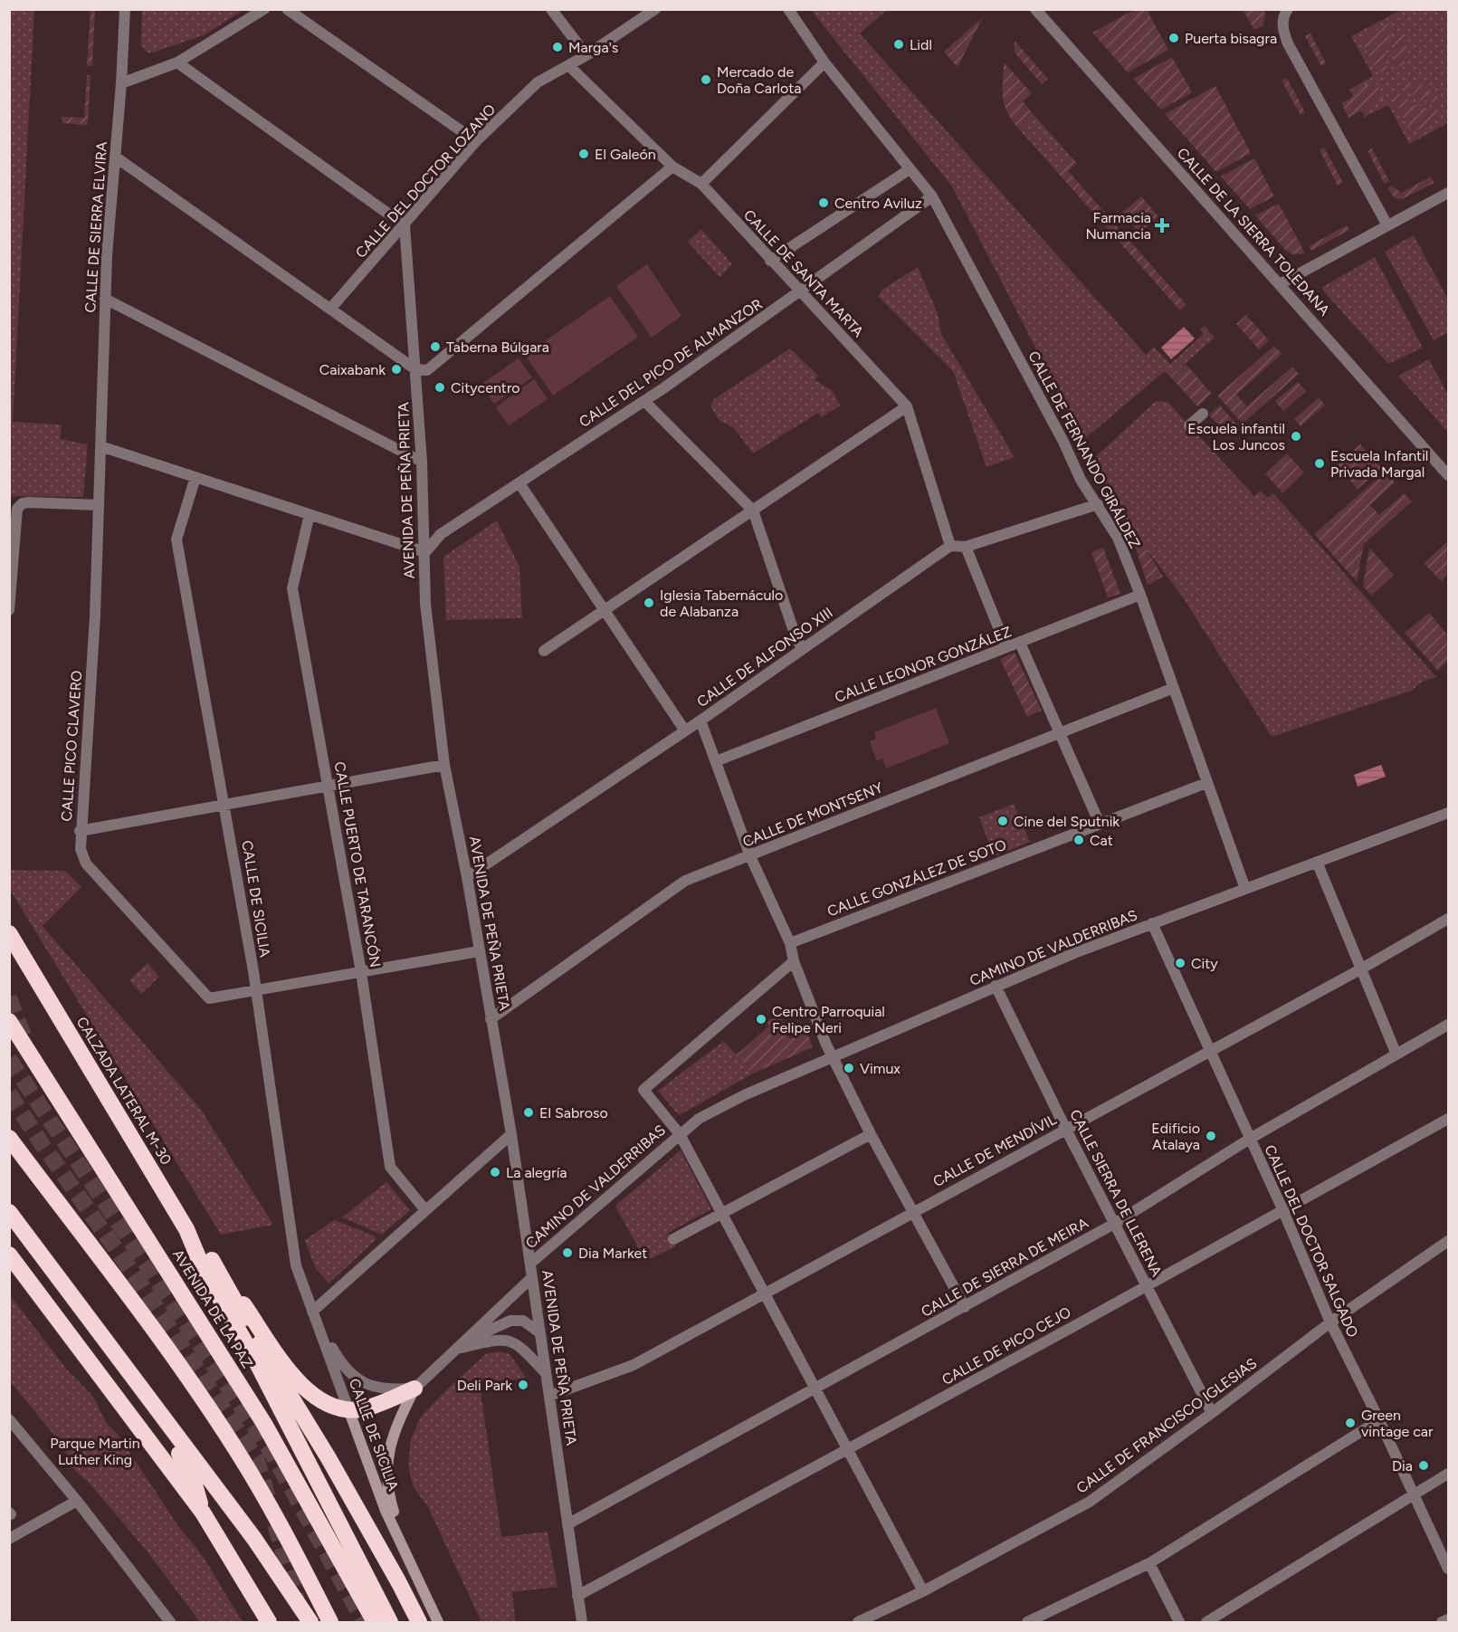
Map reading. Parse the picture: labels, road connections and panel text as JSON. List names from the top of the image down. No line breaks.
{"streets":{"highway":["CALZADA LATERAL M-30","AVENIDA DE LA PAZ"],"main road":["CALLE DE SICILIA"],"street":["CALLE DEL DOCTOR LOZANO","CALLE DE SIERRA ELVIRA","CALLE DE LA SIERRA TOLEDANA","CALLE DE SANTA MARTA","CALLE DEL PICO DE ALMANZOR","CALLE DE FERNANDO GIRÁLDEZ","AVENIDA DE PEÑA PRIETA","CALLE DE ALFONSO XIII","CALLE LEONOR GONZÁLEZ","CALLE PICO CLAVERO","CALLE DE MONTSENY","CALLE PUERTO DE TARANCÓN","CALLE GONZÁLEZ DE SOTO","CAMINO DE VALDERRIBAS","CALLE DE MENDÍVIL","CALLE SIERRA DE LLERENA","CALLE DEL DOCTOR SALGADO","CALLE DE SIERRA DE MEIRA","CALLE DE PICO CEJO","CALLE DE FRANCISCO IGLESIAS"]},"crossings":[["CALLE DEL DOCTOR LOZANO","CALLE DE SANTA MARTA"],["CALLE DEL DOCTOR LOZANO","AVENIDA DE PEÑA PRIETA"],["CALLE DE SIERRA ELVIRA","CALLE PICO CLAVERO"],["CALLE DE SANTA MARTA","CALLE DEL PICO DE ALMANZOR"],["CALLE DE SANTA MARTA","CALLE DE ALFONSO XIII"],["CALLE DEL PICO DE ALMANZOR","CALLE DE FERNANDO GIRÁLDEZ"],["CALLE DEL PICO DE ALMANZOR","AVENIDA DE PEÑA PRIETA"],["CALLE DE FERNANDO GIRÁLDEZ","CALLE LEONOR GONZÁLEZ"],["CALLE DE FERNANDO GIRÁLDEZ","CALLE DE MONTSENY"],["CALLE DE FERNANDO GIRÁLDEZ","CALLE GONZÁLEZ DE SOTO"],["CALLE DE FERNANDO GIRÁLDEZ","CAMINO DE VALDERRIBAS"],["AVENIDA DE PEÑA PRIETA","CALLE DE ALFONSO XIII"],["AVENIDA DE PEÑA PRIETA","CALLE DE MONTSENY"],["AVENIDA DE PEÑA PRIETA","CAMINO DE VALDERRIBAS"],["AVENIDA DE PEÑA PRIETA","CALLE DE MENDÍVIL"],["AVENIDA DE PEÑA PRIETA","CALLE DE SIERRA DE MEIRA"],["AVENIDA DE PEÑA PRIETA","CALLE DE PICO CEJO"],["CALLE PICO CLAVERO","CALLE DE SICILIA"],["CAMINO DE VALDERRIBAS","CALLE SIERRA DE LLERENA"],["CAMINO DE VALDERRIBAS","CALLE DEL DOCTOR SALGADO"],["CALLE DE MENDÍVIL","CALLE SIERRA DE LLERENA"],["CALLE DE MENDÍVIL","CALLE DEL DOCTOR SALGADO"],["CALLE SIERRA DE LLERENA","CALLE DE SIERRA DE MEIRA"],["CALLE SIERRA DE LLERENA","CALLE DE PICO CEJO"],["CALLE SIERRA DE LLERENA","CALLE DE FRANCISCO IGLESIAS"],["CALLE DEL DOCTOR SALGADO","CALLE DE SIERRA DE MEIRA"],["CALLE DEL DOCTOR SALGADO","CALLE DE PICO CEJO"],["CALLE DEL DOCTOR SALGADO","CALLE DE FRANCISCO IGLESIAS"]],"parks":["Parque Martin Luther King"],"places":{"other":["Puerta bisagra","Lidl","Marga's","Mercado de Doña Carlota","El Galeón","Centro Aviluz","Taberna Búlgara","Caixabank","Citycentro","Escuela infantil Los Juncos","Escuela Infantil Privada Margal","Iglesia Tabernáculo de Alabanza","Cine del Sputnik","Cat","City","Centro Parroquial Felipe Neri","Vimux","El Sabroso","Edificio Atalaya","La alegría","Dia Market","Deli Park","Green vintage car","Dia"],"health":["Farmacia Numancia"]}}
